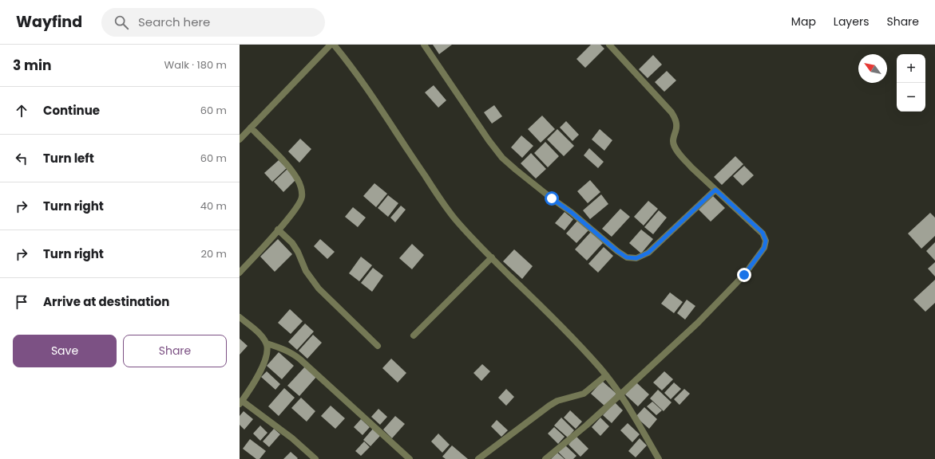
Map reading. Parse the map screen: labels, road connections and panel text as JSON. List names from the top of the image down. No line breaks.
{"north":"top left","page":{"header":"Wayfind","search":"Search here","nav":["Map","Layers","Share"],"heading":["3 min","Walk · 180 m"],"map_buttons":["+","−"],"list":[["Continue","60 m"],["Turn left","60 m"],["Turn right","40 m"],["Turn right","20 m"],"Arrive at destination"],"buttons":["Save","Share"]}}
